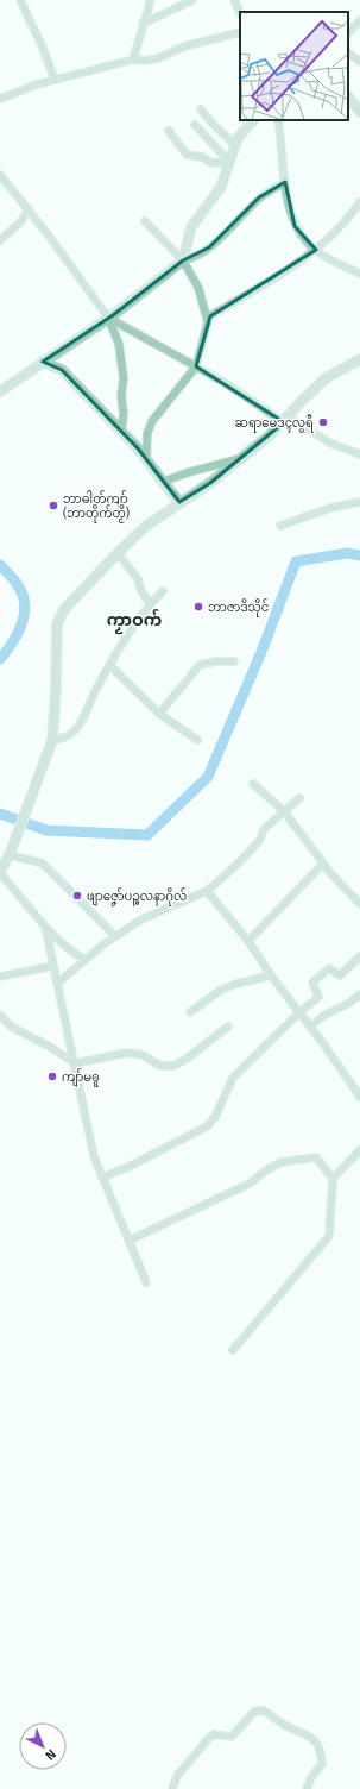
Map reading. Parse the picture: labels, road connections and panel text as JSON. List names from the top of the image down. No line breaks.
{"districts":["ကၟာဝက်"],"places":["ဆရာမေဒၚလွရီ","ဘာဓါတ်ကျာ် (ဘာတိုက်တၟိ)","ဘာဇာဒိသိုင်","ဖျာဇၞော်ပဉ္စလနာဂိုလ်","ကျာ်မၜူ"],"north":"bottom right"}
